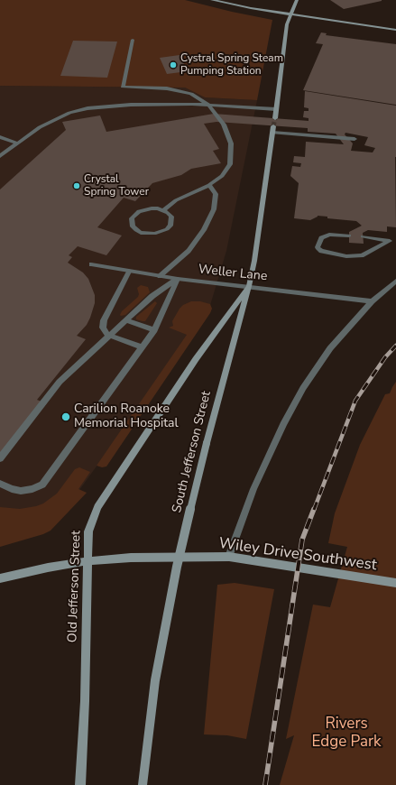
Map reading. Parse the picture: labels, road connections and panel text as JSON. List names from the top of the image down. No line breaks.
{"streets":{"main road":["South Jefferson Street","Wiley Drive Southwest","Old Jefferson Street"],"street":["Weller Lane"]},"crossings":[["Weller Lane","South Jefferson Street"],["Weller Lane","Old Jefferson Street"],["South Jefferson Street","Old Jefferson Street"],["Wiley Drive Southwest","Old Jefferson Street"]],"parks":["Rivers Edge Park"],"places":["Cystral Spring Steam Pumping Station","Crystal Spring Tower","Carilion Roanoke Memorial Hospital"]}
